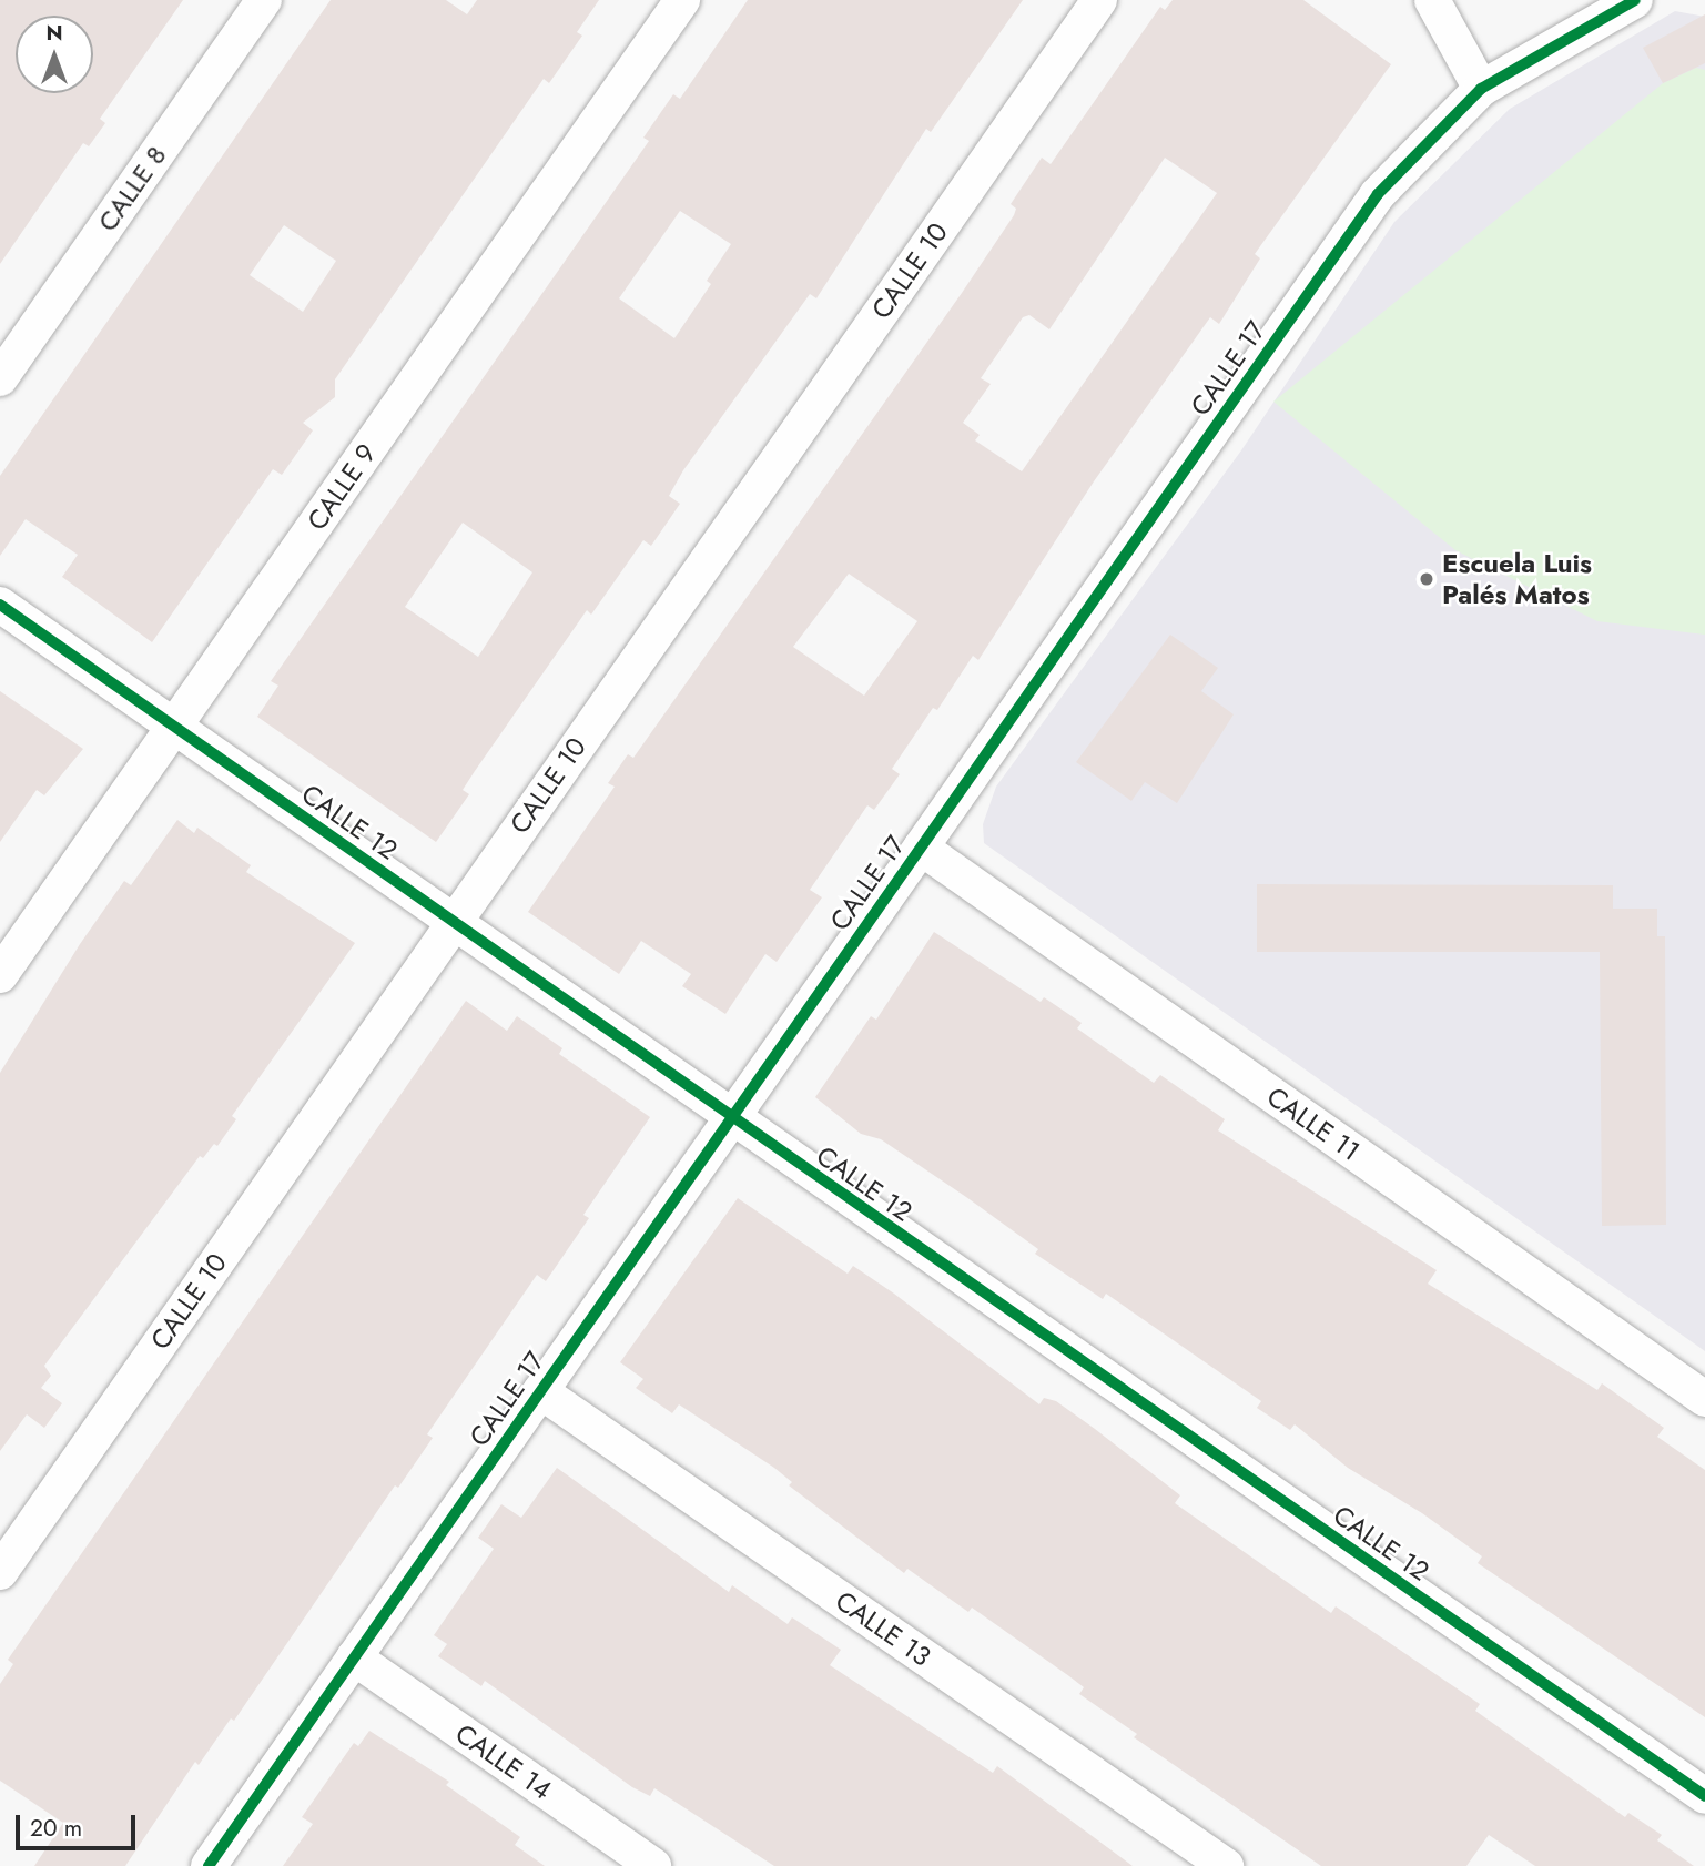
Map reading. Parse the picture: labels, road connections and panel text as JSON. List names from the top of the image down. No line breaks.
{"streets":{"street":["CALLE 8","CALLE 10","CALLE 17","CALLE 9","CALLE 12","CALLE 11","CALLE 13","CALLE 14"]},"crossings":[["CALLE 10","CALLE 12"],["CALLE 17","CALLE 12"],["CALLE 17","CALLE 11"],["CALLE 17","CALLE 13"],["CALLE 17","CALLE 14"],["CALLE 9","CALLE 12"]],"places":["Escuela Luis Palés Matos"],"scale_bar":"20 m","north":"top"}
